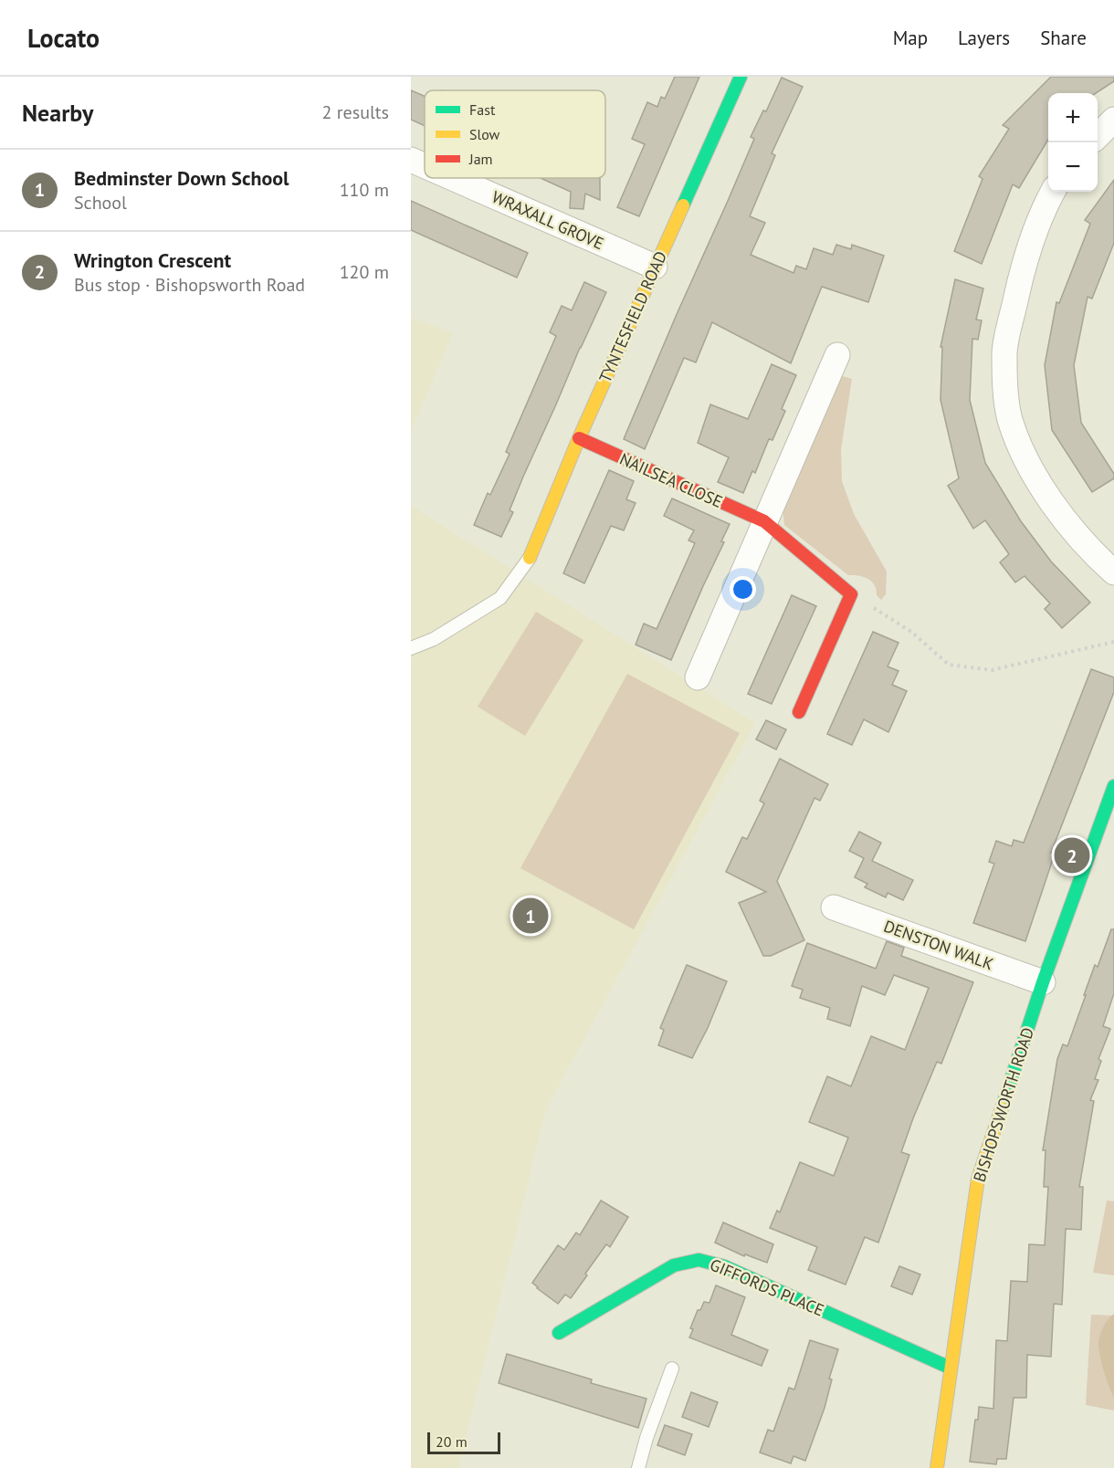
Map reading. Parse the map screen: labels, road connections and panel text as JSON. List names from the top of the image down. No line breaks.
{"streets":{"street":["WRAXALL GROVE","TYNTESFIELD ROAD","NAILSEA CLOSE","DENSTON WALK","BISHOPSWORTH ROAD","GIFFORDS PLACE"]},"crossings":[["WRAXALL GROVE","TYNTESFIELD ROAD"],["TYNTESFIELD ROAD","NAILSEA CLOSE"],["DENSTON WALK","BISHOPSWORTH ROAD"],["BISHOPSWORTH ROAD","GIFFORDS PLACE"]],"legend":["Fast","Slow","Jam"],"scale_bar":"20 m","page":{"header":"Locato","nav":["Map","Layers","Share"],"heading":["Nearby","2 results"],"map_buttons":["+","−"],"list":[{"mark":"1","name":"Bedminster Down School","note":"School","value":"110 m"},{"mark":"2","name":"Wrington Crescent","note":"Bus stop · Bishopsworth Road","value":"120 m"}],"pins":["2","1"],"scale":"20 m"}}
